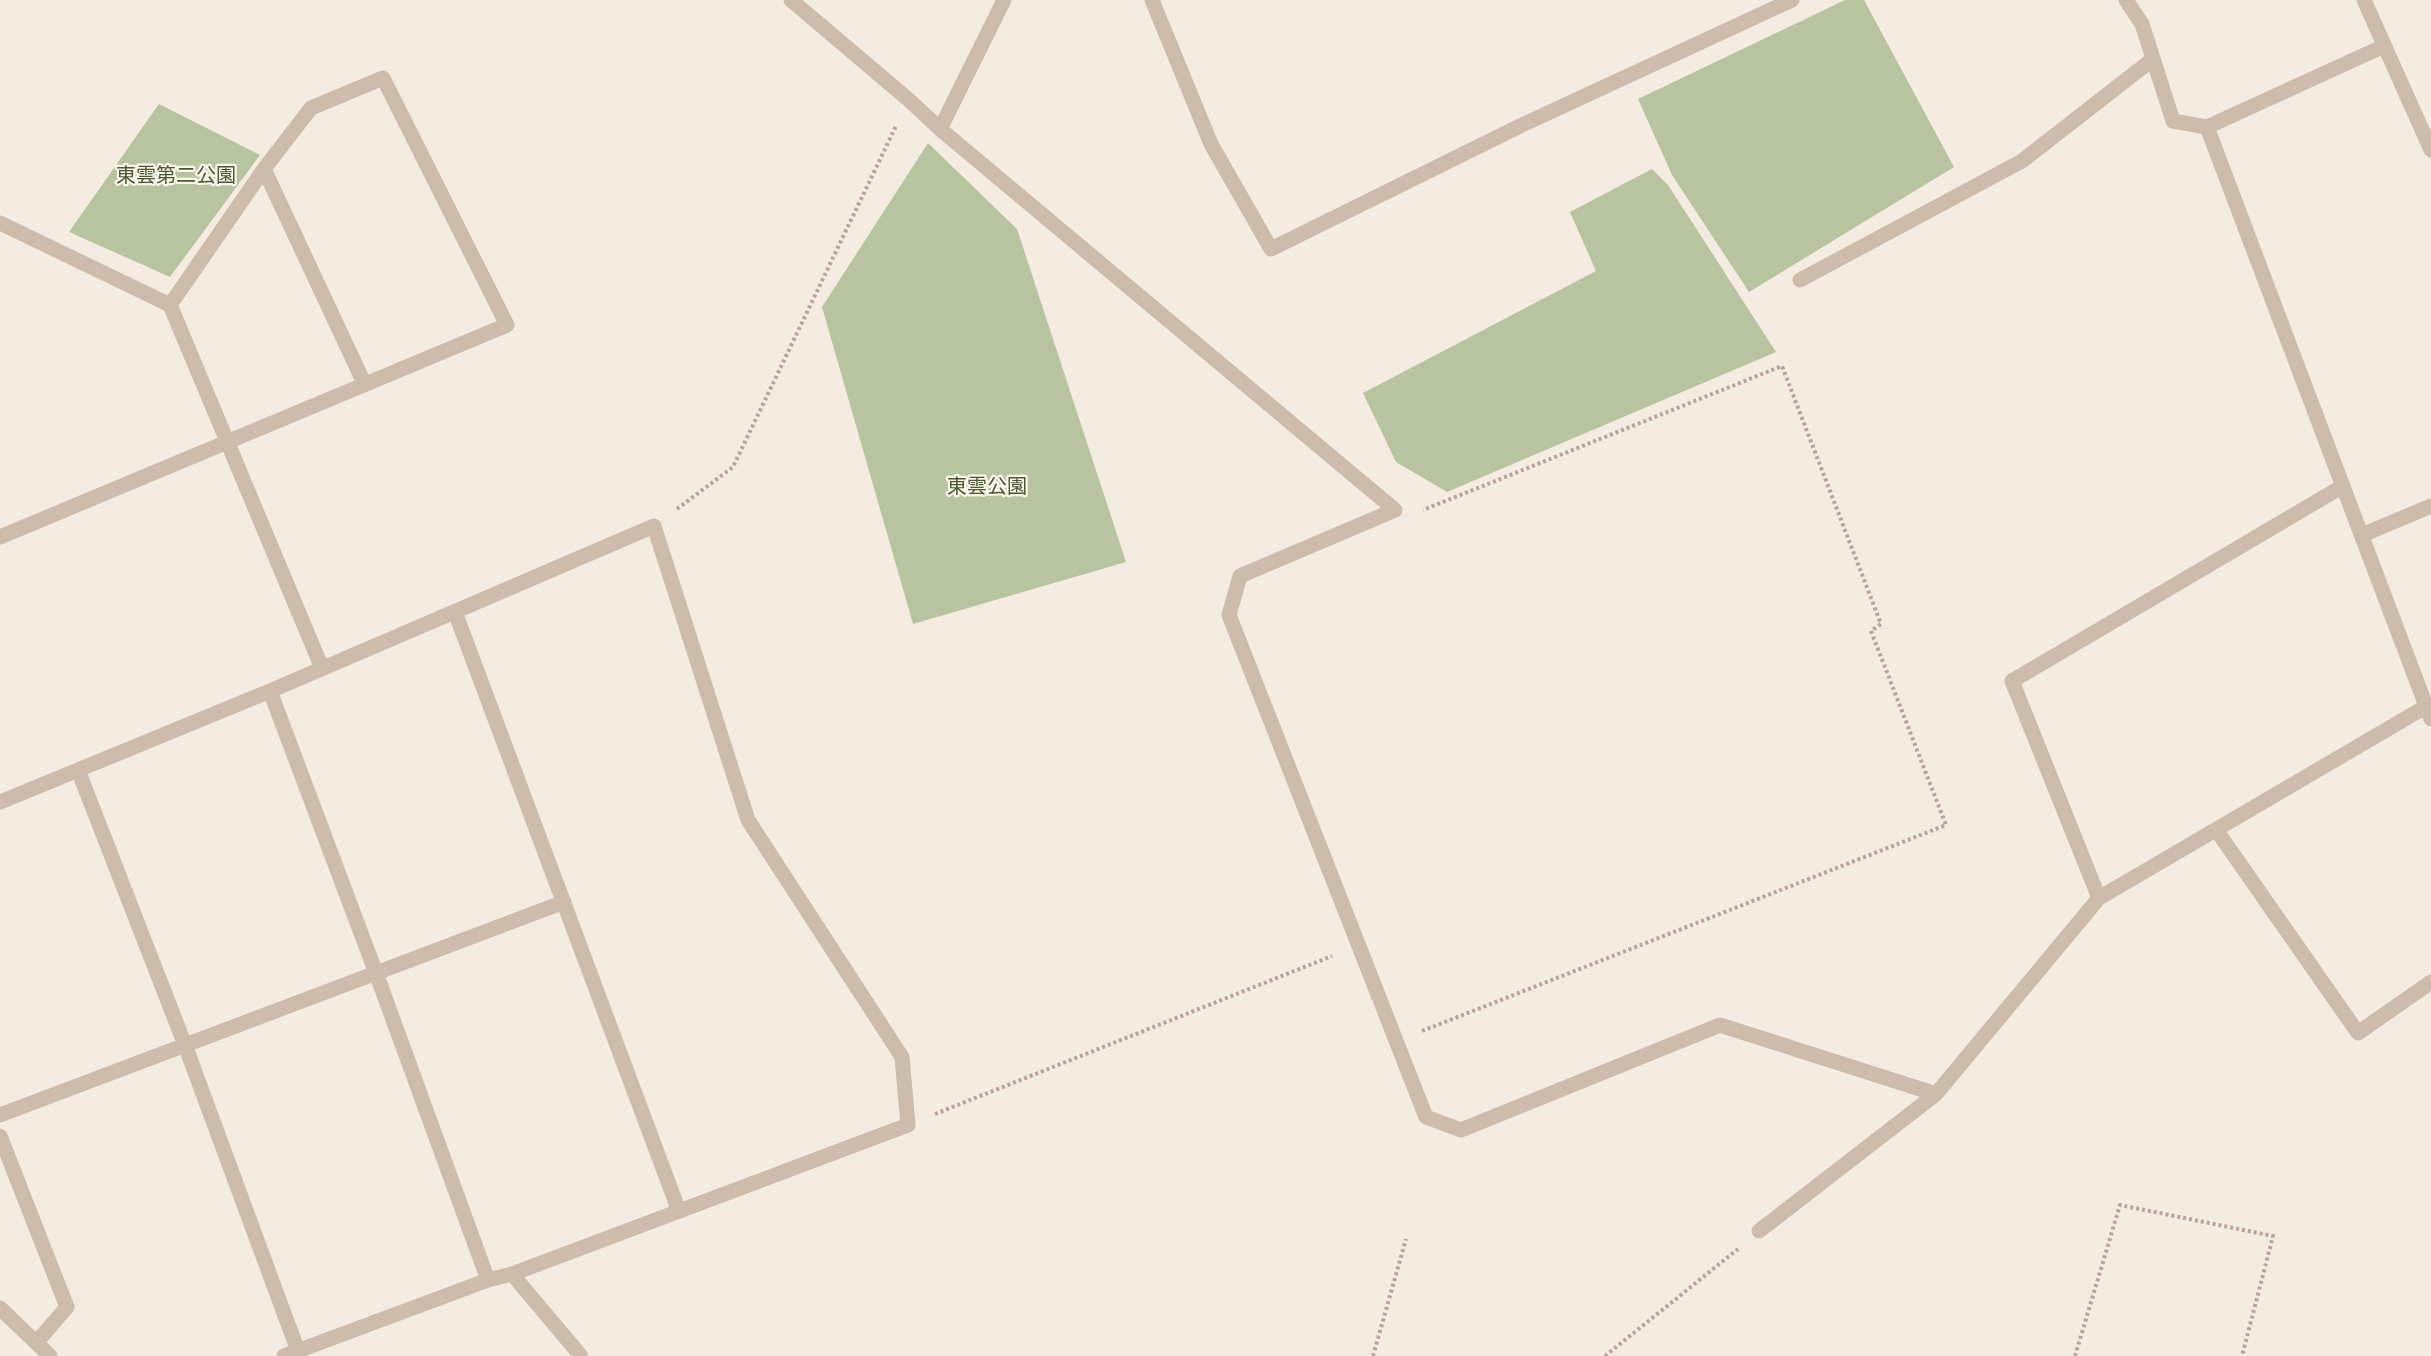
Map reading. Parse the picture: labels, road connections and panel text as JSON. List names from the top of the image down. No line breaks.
{"parks":["東雲第二公園","東雲公園"]}
